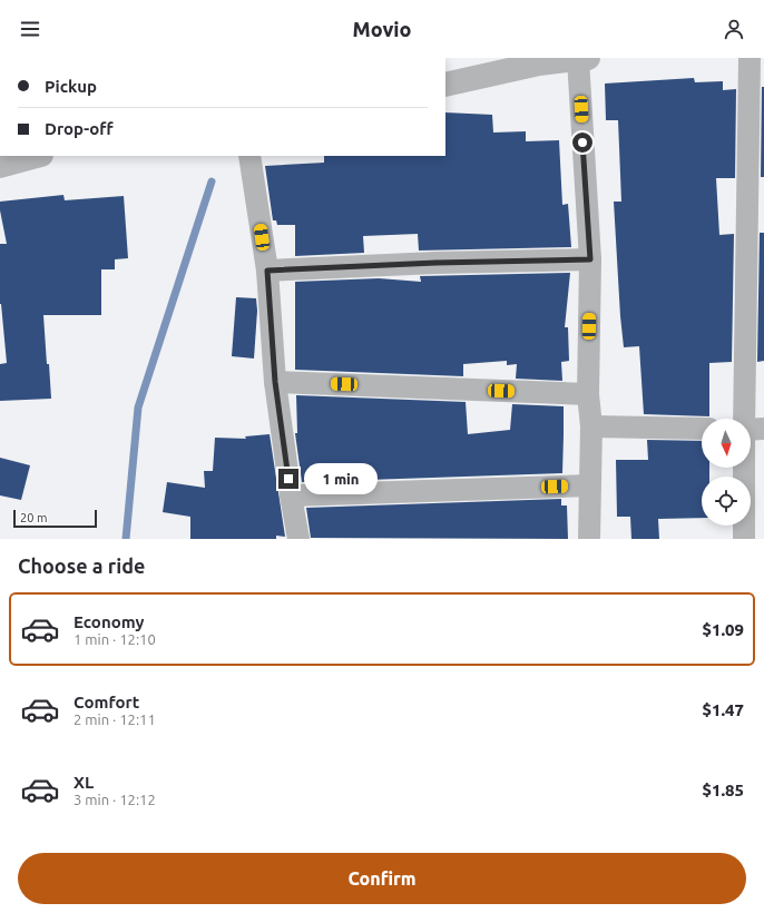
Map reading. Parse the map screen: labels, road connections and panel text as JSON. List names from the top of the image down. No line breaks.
{"scale_bar":"20 m","north":"bottom","page":{"header":"Movio","banner":["Pickup","Drop-off"],"bubble":"1 min","scale":"20 m","heading":"Choose a ride","list":[{"name":"Economy","note":"1 min · 12:10","value":"$1.09"},{"name":"Comfort","note":"2 min · 12:11","value":"$1.47"},{"name":"XL","note":"3 min · 12:12","value":"$1.85"}],"buttons":"Confirm"}}
